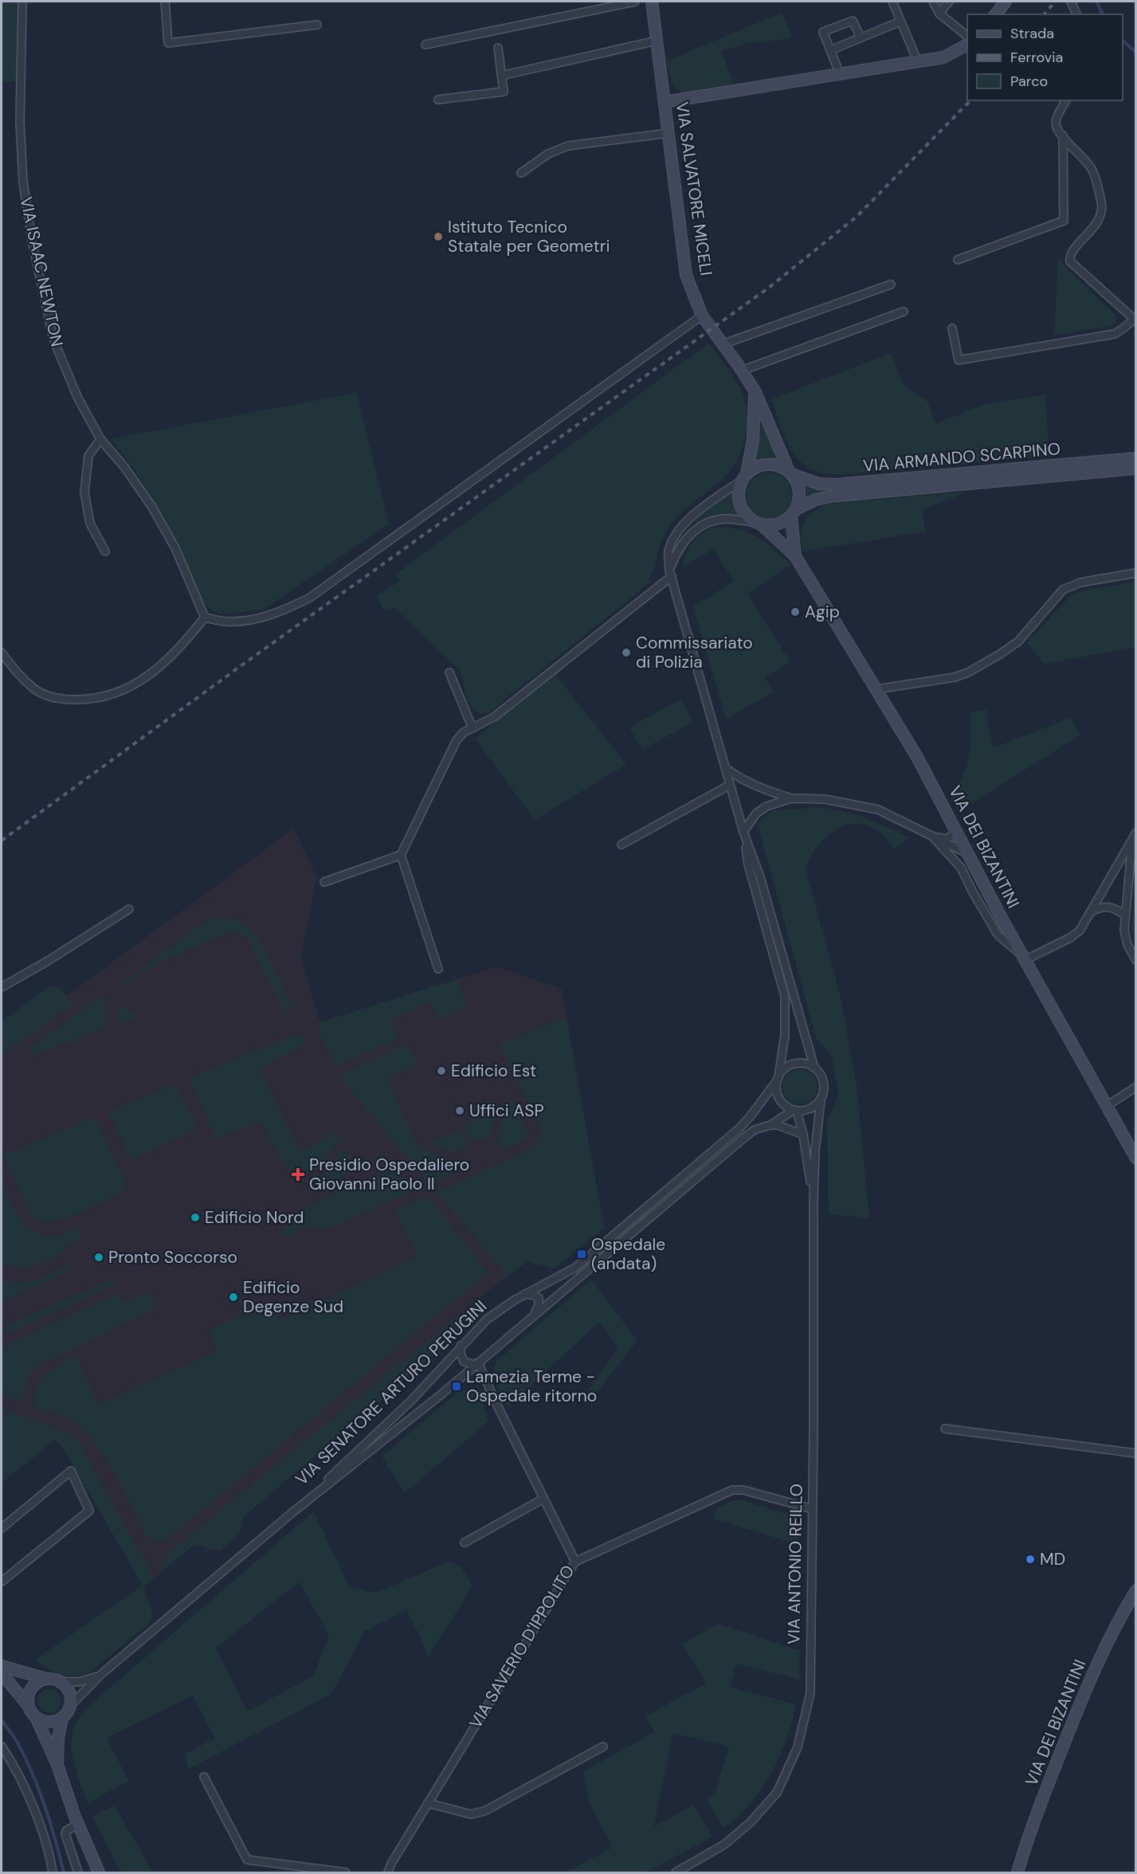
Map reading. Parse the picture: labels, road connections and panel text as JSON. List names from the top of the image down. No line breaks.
{"streets":{"street":["VIA SALVATORE MICELI","VIA ISAAC NEWTON","VIA ARMANDO SCARPINO","VIA DEI BIZANTINI","VIA SENATORE ARTURO PERUGINI","VIA ANTONIO REILLO","VIA SAVERIO D'IPPOLITO"]},"crossings":[["VIA SALVATORE MICELI","VIA ARMANDO SCARPINO"],["VIA SALVATORE MICELI","VIA DEI BIZANTINI"],["VIA SALVATORE MICELI","VIA SENATORE ARTURO PERUGINI"],["VIA ARMANDO SCARPINO","VIA DEI BIZANTINI"],["VIA ARMANDO SCARPINO","VIA SENATORE ARTURO PERUGINI"],["VIA DEI BIZANTINI","VIA SENATORE ARTURO PERUGINI"],["VIA SENATORE ARTURO PERUGINI","VIA ANTONIO REILLO"],["VIA SENATORE ARTURO PERUGINI","VIA SAVERIO D'IPPOLITO"]],"places":{"other":["Istituto Tecnico Statale per Geometri","Agip","Commissariato di Polizia","Edificio Est","Uffici ASP","Edificio Nord","Pronto Soccorso","Edificio Degenze Sud","MD"],"health":["Presidio Ospedaliero Giovanni Paolo II"],"transit":["Ospedale (andata)","Lamezia Terme - Ospedale ritorno"]},"legend":["Strada","Ferrovia","Parco"]}
